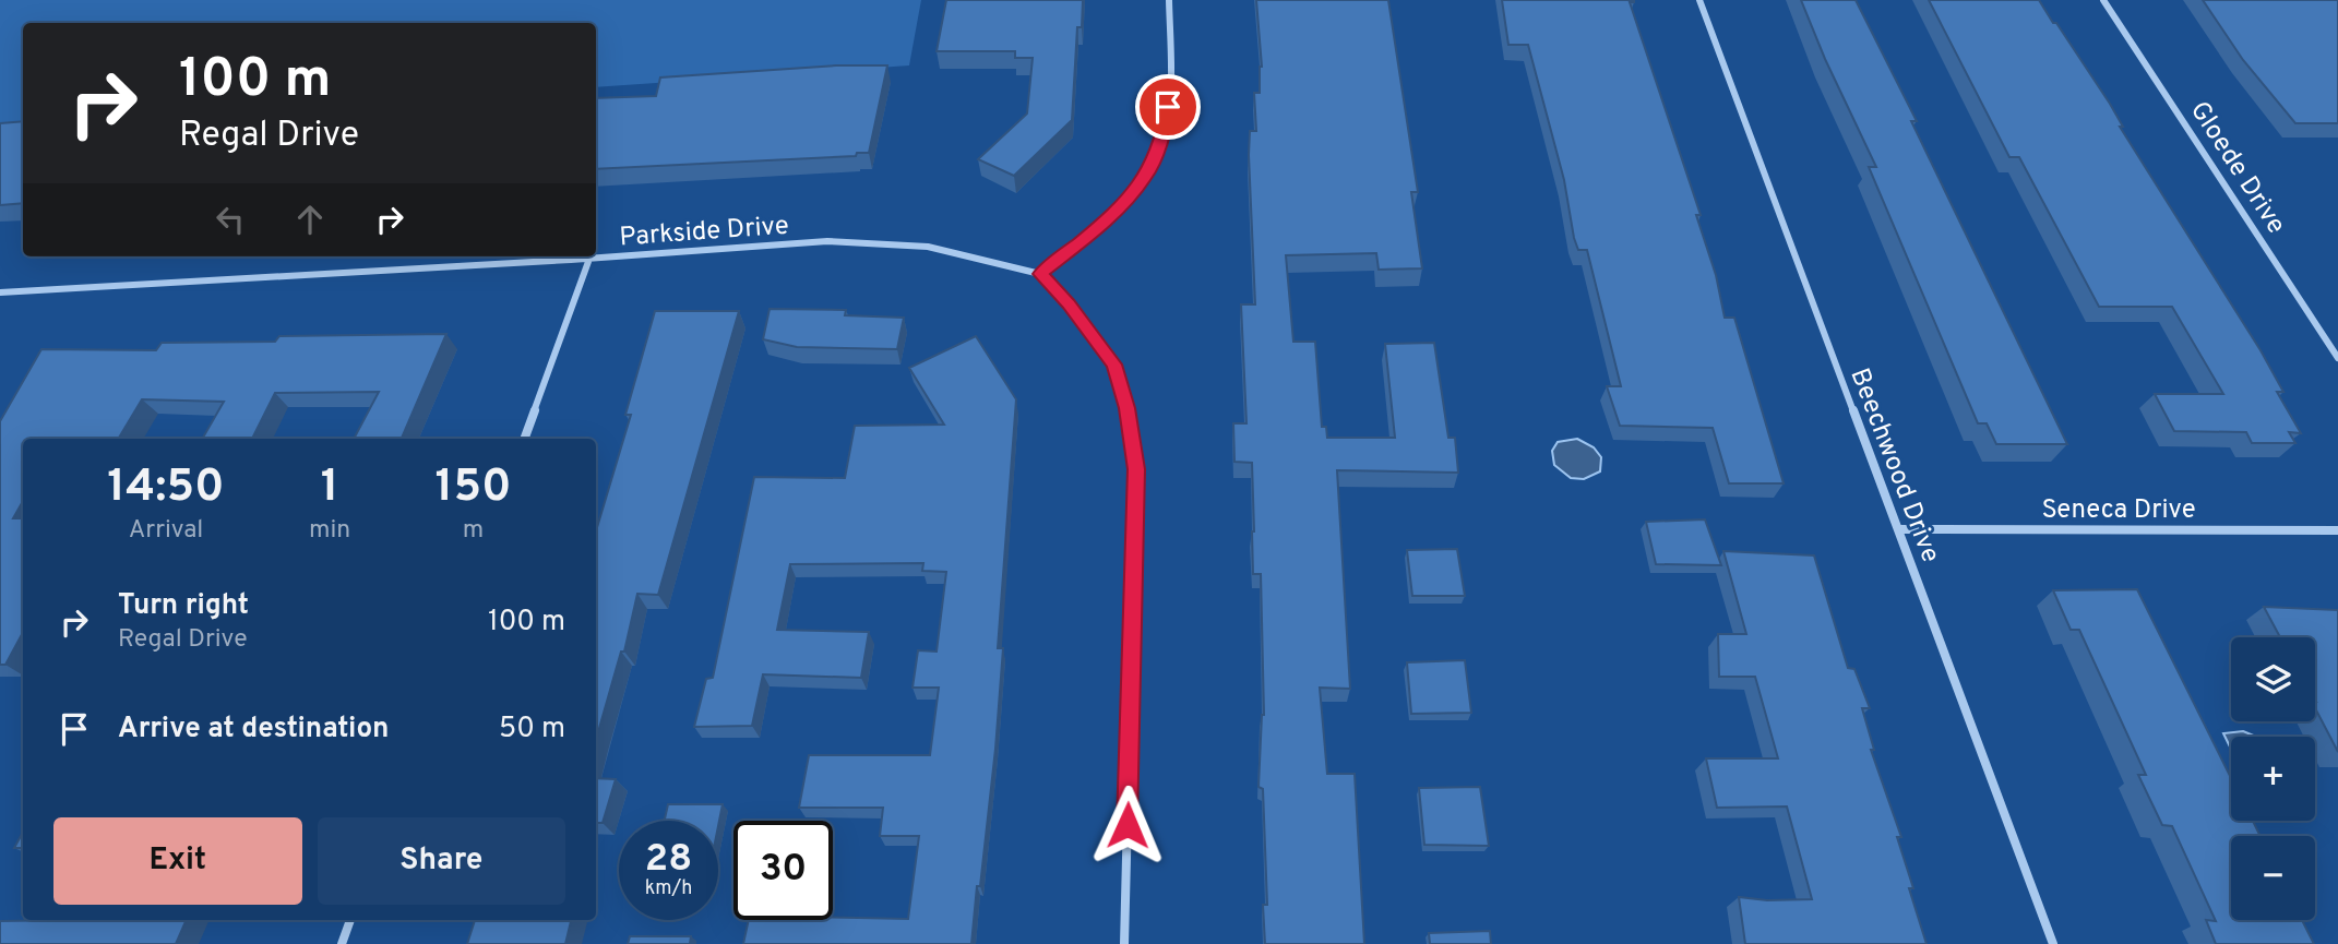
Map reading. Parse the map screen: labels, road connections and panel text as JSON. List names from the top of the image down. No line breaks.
{"streets":{"street":["Gloede Drive","Parkside Drive","Beechwood Drive","Seneca Drive"]},"crossings":[["Beechwood Drive","Seneca Drive"]],"page":{"turn":["100 m","Regal Drive"],"eta":["14:50","Arrival","1","min","150","m"],"list":[{"name":"Turn right","note":"Regal Drive","value":"100 m"},{"name":"Arrive at destination","value":"50 m"}],"map_buttons":["+","−"],"buttons":["Exit","Share"],"speed":"28 km/h","limit":"30"}}
